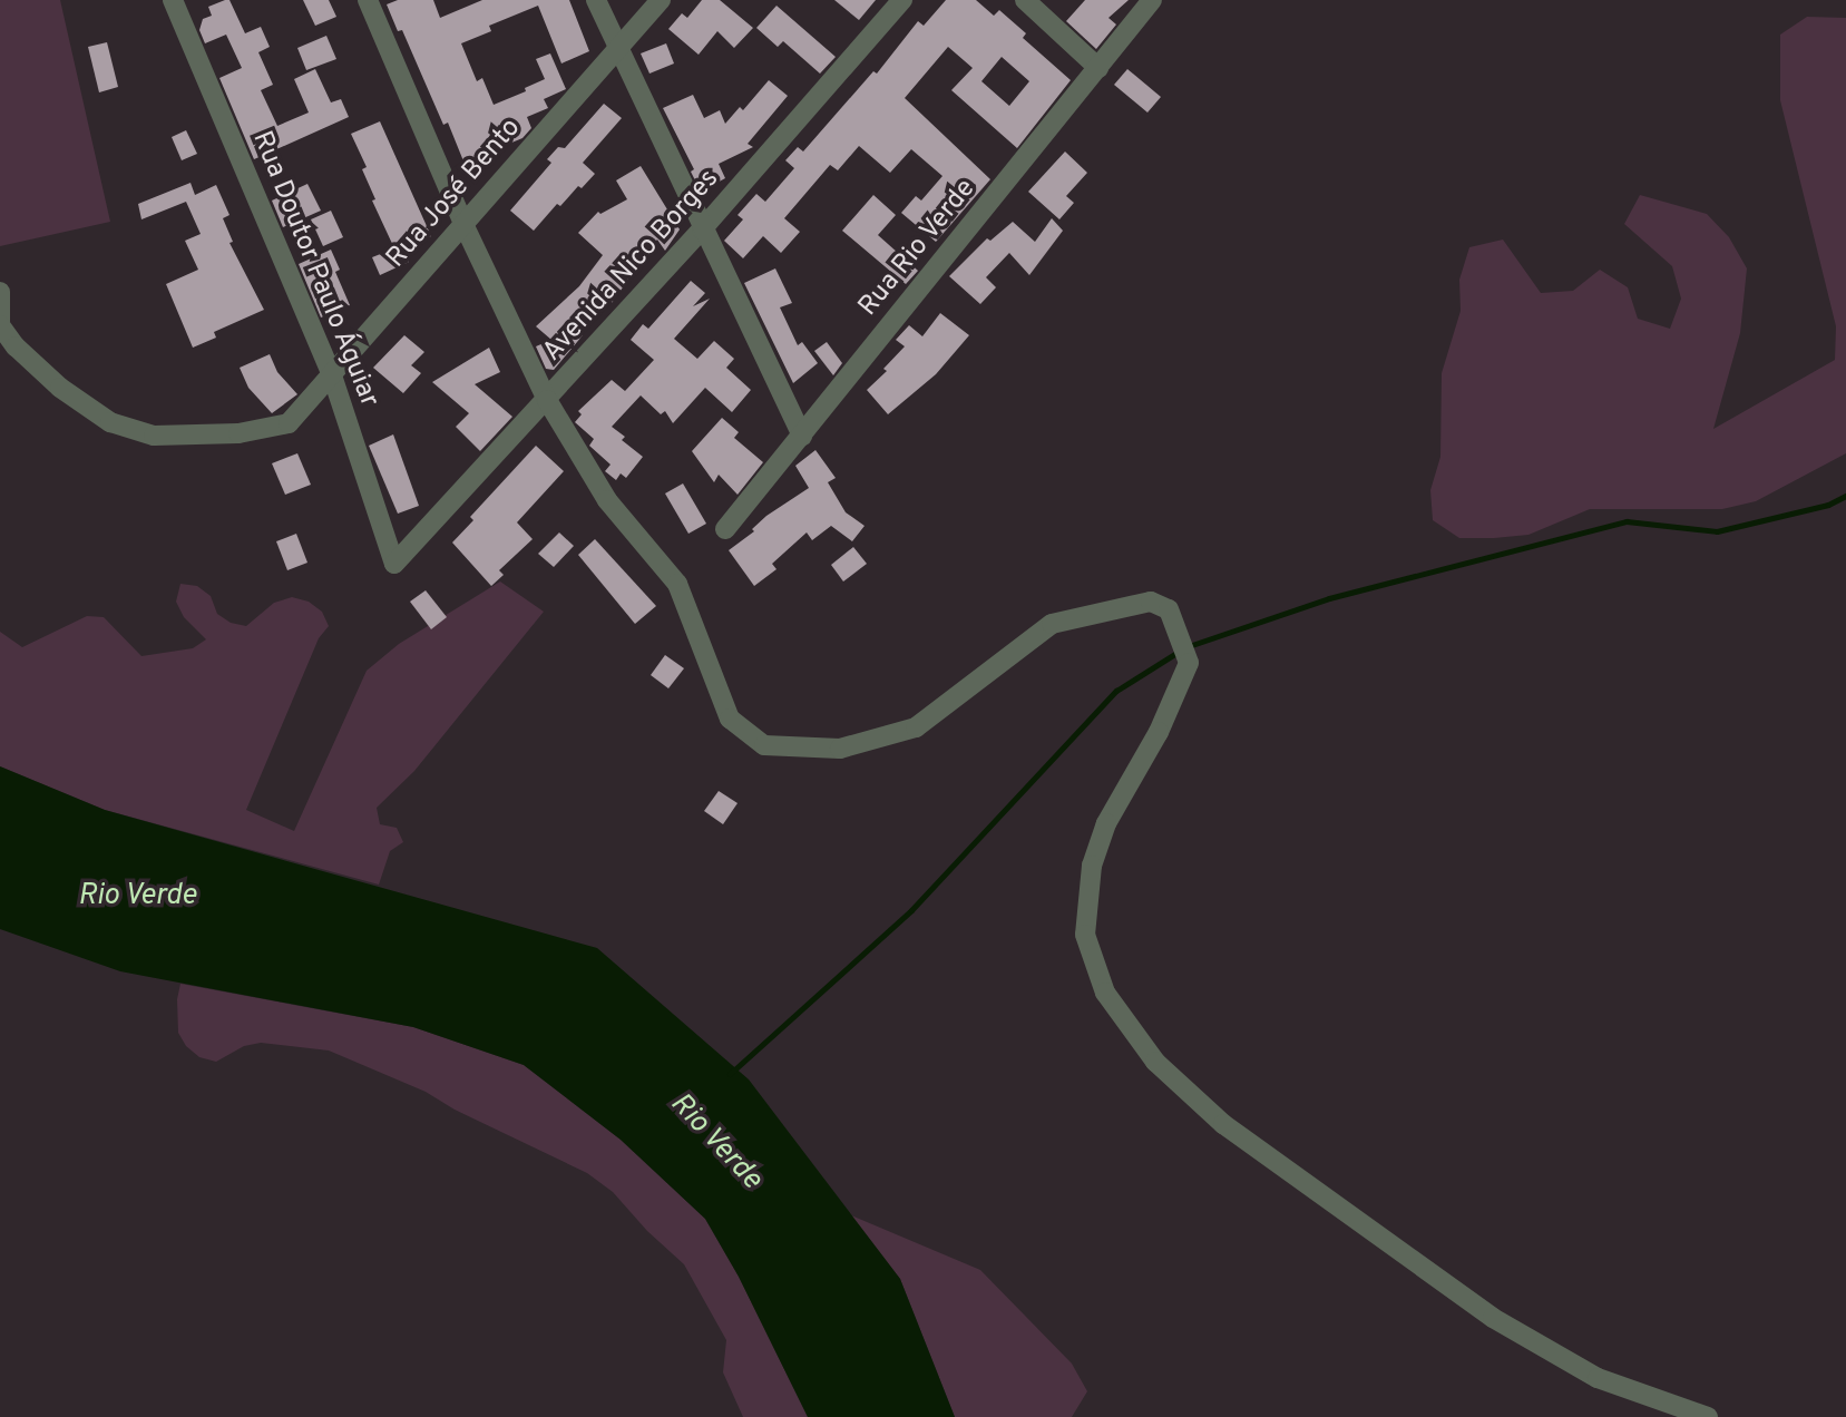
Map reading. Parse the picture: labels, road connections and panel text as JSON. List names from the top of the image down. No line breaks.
{"streets":{"street":["Rua José Bento","Rua Rio Verde","Avenida Nico Borges","Rua Doutor Paulo Águiar"]},"crossings":[["Rua José Bento","Rua Doutor Paulo Águiar"],["Avenida Nico Borges","Rua Doutor Paulo Águiar"]],"water":["Rio Verde"]}
